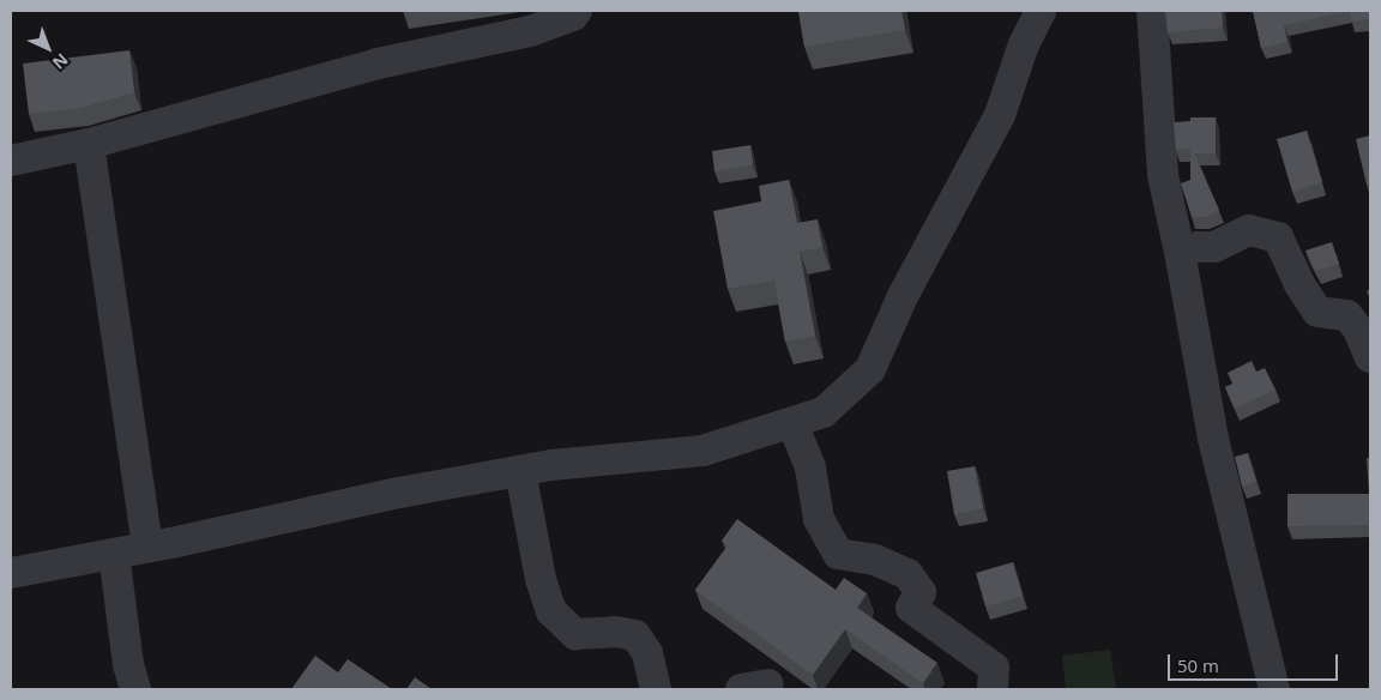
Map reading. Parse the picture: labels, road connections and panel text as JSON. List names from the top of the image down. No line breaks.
{"scale_bar":"50 m","north":"bottom right"}
